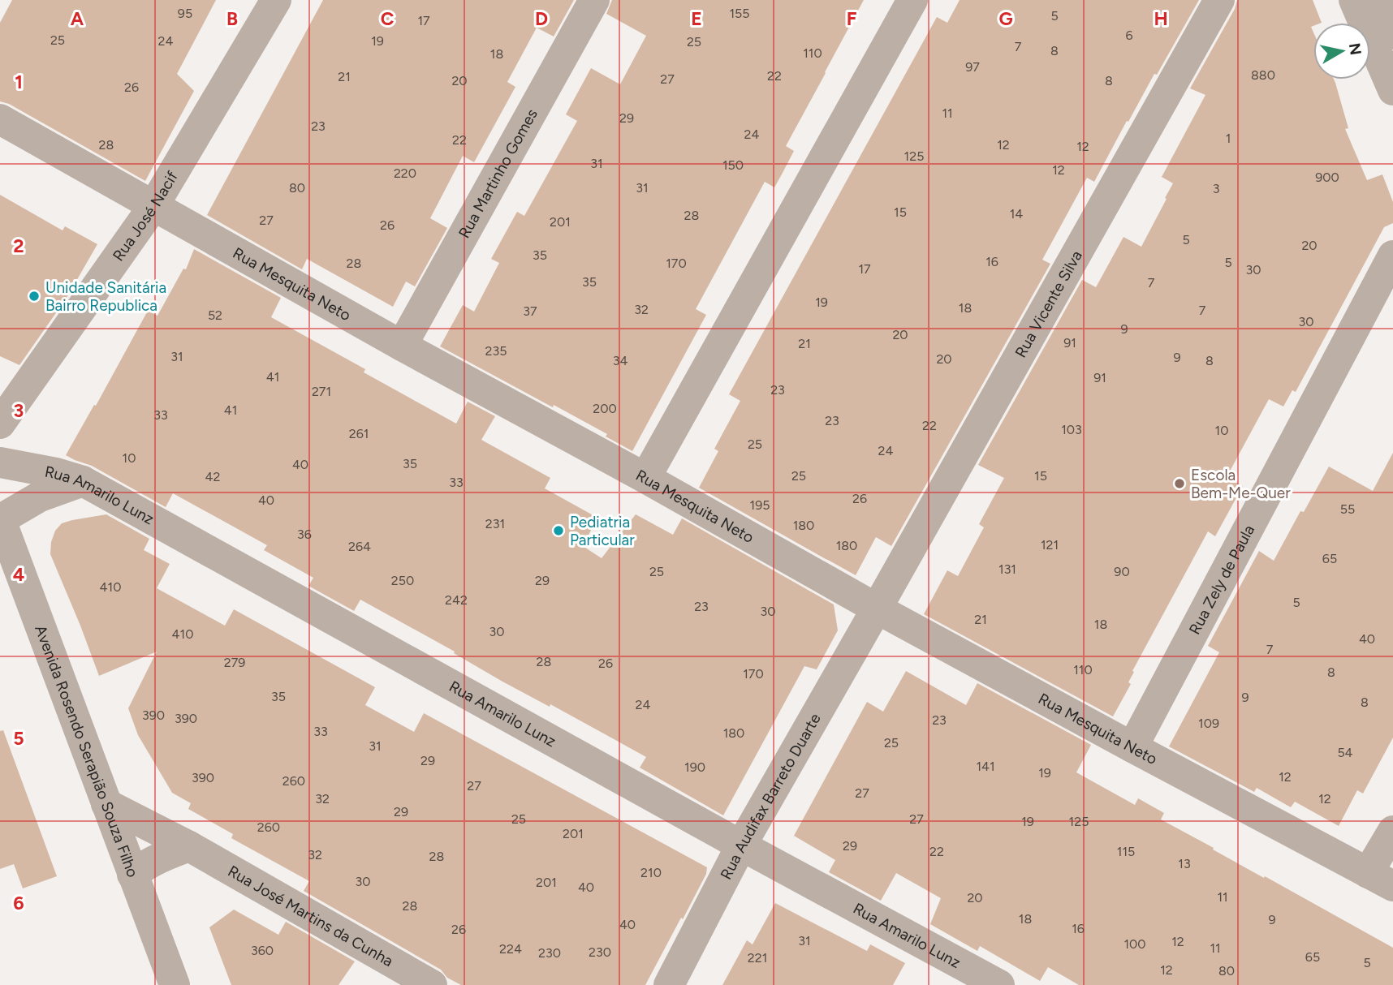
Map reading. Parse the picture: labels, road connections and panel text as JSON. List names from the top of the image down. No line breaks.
{"streets":{"street":["Rua Martinho Gomes","Rua José Nacif","Rua Mesquita Neto","Rua Vicente Silva","Rua Amarilo Lunz","Rua Zely de Paula","Avenida Rosendo Serapião Souza Filho","Rua Audifax Barreto Duarte","Rua José Martins da Cunha"]},"crossings":[["Rua Martinho Gomes","Rua Mesquita Neto"],["Rua José Nacif","Rua Mesquita Neto"],["Rua Mesquita Neto","Rua Vicente Silva"],["Rua Mesquita Neto","Rua Zely de Paula"],["Rua Mesquita Neto","Rua Audifax Barreto Duarte"],["Rua Vicente Silva","Rua Audifax Barreto Duarte"],["Rua Amarilo Lunz","Rua Audifax Barreto Duarte"],["Avenida Rosendo Serapião Souza Filho","Rua José Martins da Cunha"]],"places":["Unidade Sanitária Bairro Republica","Escola Bem-Me-Quer","Pediatria Particular"],"house_numbers":["95","155","5","17","6","25","24","19","25","7","8","110","18","97","880","22","21","27","20","8","26","11","29","23","24","1","22","28","12","12","125","31","150","12","220","900","80","31","3","15","14","28","27","201","26","5","20","35","16","5","28","170","17","30","35","7","19","18","32","7","37","52","30","9","20","91","21","235","31","9","20","34","8","41","91","23","271","200","41","33","23","22","103","10","261","25","24","10","35","40","25","15","42","33","26","40","195","55","231","180","36","121","180","264","65","131","25","90","250","29","410","242","5","23","30","21","18","30","410","40","7","28","279","26","110","8","170","35","9","8","24","390","390","23","109","33","180","25","31","54","29","141","190","19","12","390","260","27","27","32","12","29","25","27","19","125","260","201","29","22","115","32","28","13","210","30","201","40","11","20","28","18","9","40","16","26","31","12","100","11","224","360","230","230","65","221","5","12","80"],"north":"right","grid":{"columns":["A","B","C","D","E","F","G","H"],"rows":["1","2","3","4","5","6"]}}
